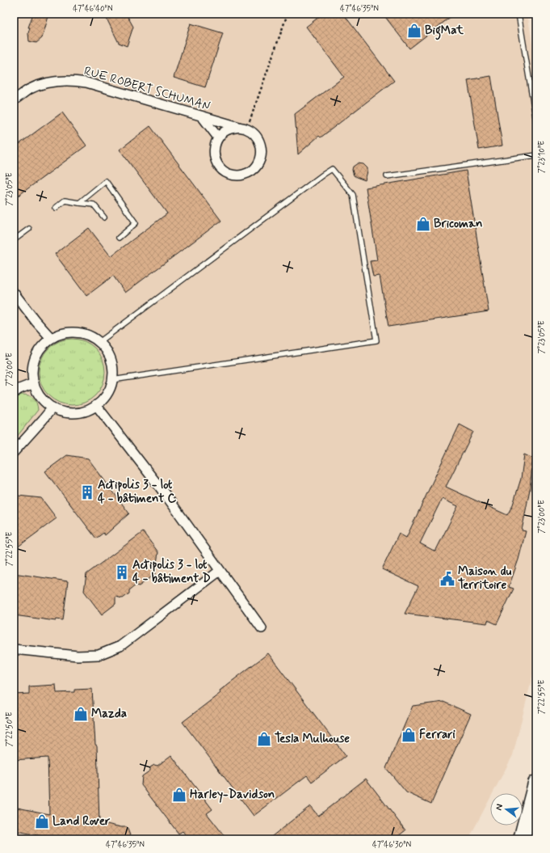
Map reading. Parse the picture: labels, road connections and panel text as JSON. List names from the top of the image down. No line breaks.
{"streets":{"street":["RUE ROBERT SCHUMAN"]},"places":{"shop":["BigMat","Bricoman","Mazda","Ferrari","Tesla Mulhouse","Harley-Davidson","Land Rover"],"building":["Actipolis 3 - lot 4 - bâtiment C","Actipolis 3 - lot 4 - bâtiment D"],"public building":["Maison du Territoire"]},"north":"left","coordinates":["47°46'40\"N","47°46'35\"N","7°23'10\"E","7°23'05\"E","7°23'00\"E","7°22'55\"E","7°22'50\"E","47°46'30\"N"]}
